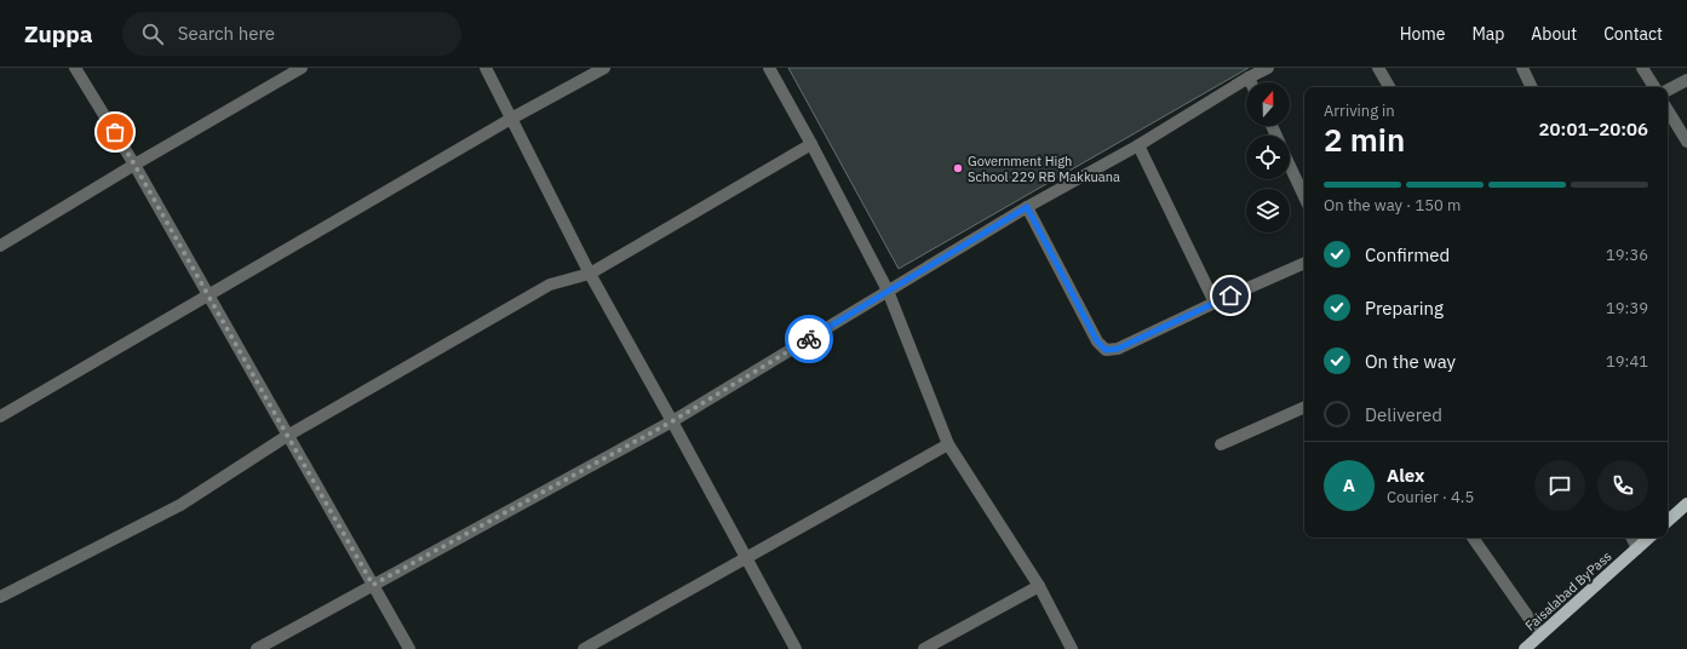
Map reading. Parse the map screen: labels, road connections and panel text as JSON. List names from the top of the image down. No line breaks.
{"streets":{"main road":["Faisalabad ByPass"]},"places":["Government High School 229 RB Makkuana"],"north":"top","page":{"header":"Zuppa","search":"Search here","nav":["Home","Map","About","Contact"],"heading":["2 min","Arriving in","20:01–20:06"],"panel":["Alex","Courier · 4.5"],"bar":"On the way · 150 m","list":[["Confirmed","19:36"],["Preparing","19:39"],["On the way","19:41"],"Delivered"],"round":"A"}}
